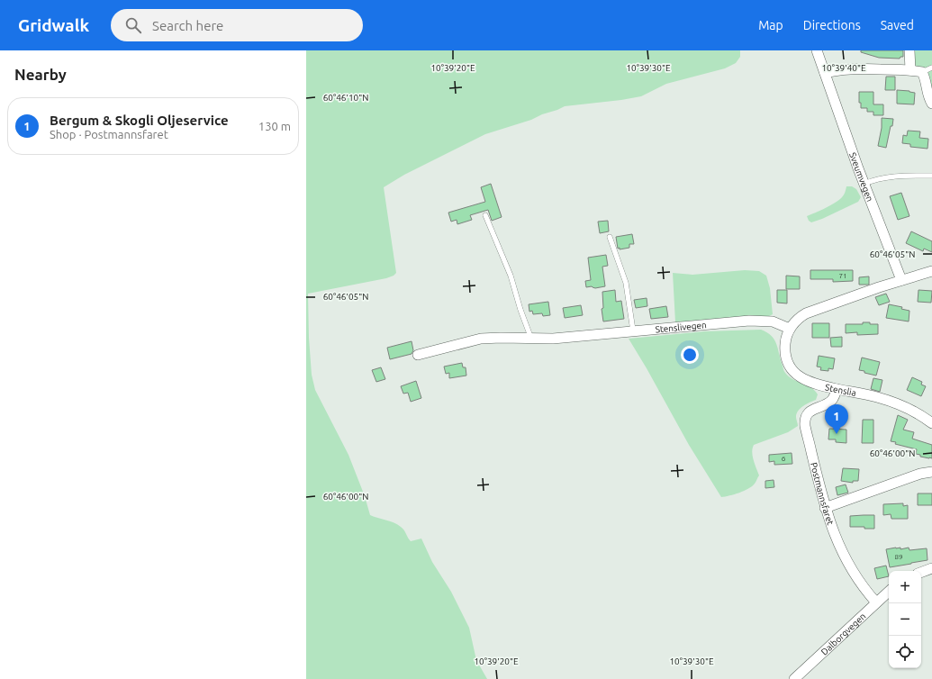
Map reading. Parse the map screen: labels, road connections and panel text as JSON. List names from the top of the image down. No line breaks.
{"streets":{"street":["Sveumvegen","Stenslivegen","Stenslia","Postmannsfaret","Dalborgvegen"]},"crossings":[["Stenslivegen","Stenslia"],["Stenslia","Postmannsfaret"],["Postmannsfaret","Dalborgvegen"]],"house_numbers":["71","6","89"],"page":{"header":"Gridwalk","search":"Search here","nav":["Map","Directions","Saved"],"heading":"Nearby","list":[{"mark":"1","name":"Bergum & Skogli Oljeservice","note":"Shop · Postmannsfaret","value":"130 m"}],"pins":"1","map_buttons":["+","−"]},"coordinates":["10°39'20\"E","10°39'30\"E","10°39'40\"E","60°46'10\"N","60°46'05\"N","60°46'00\"N"]}
